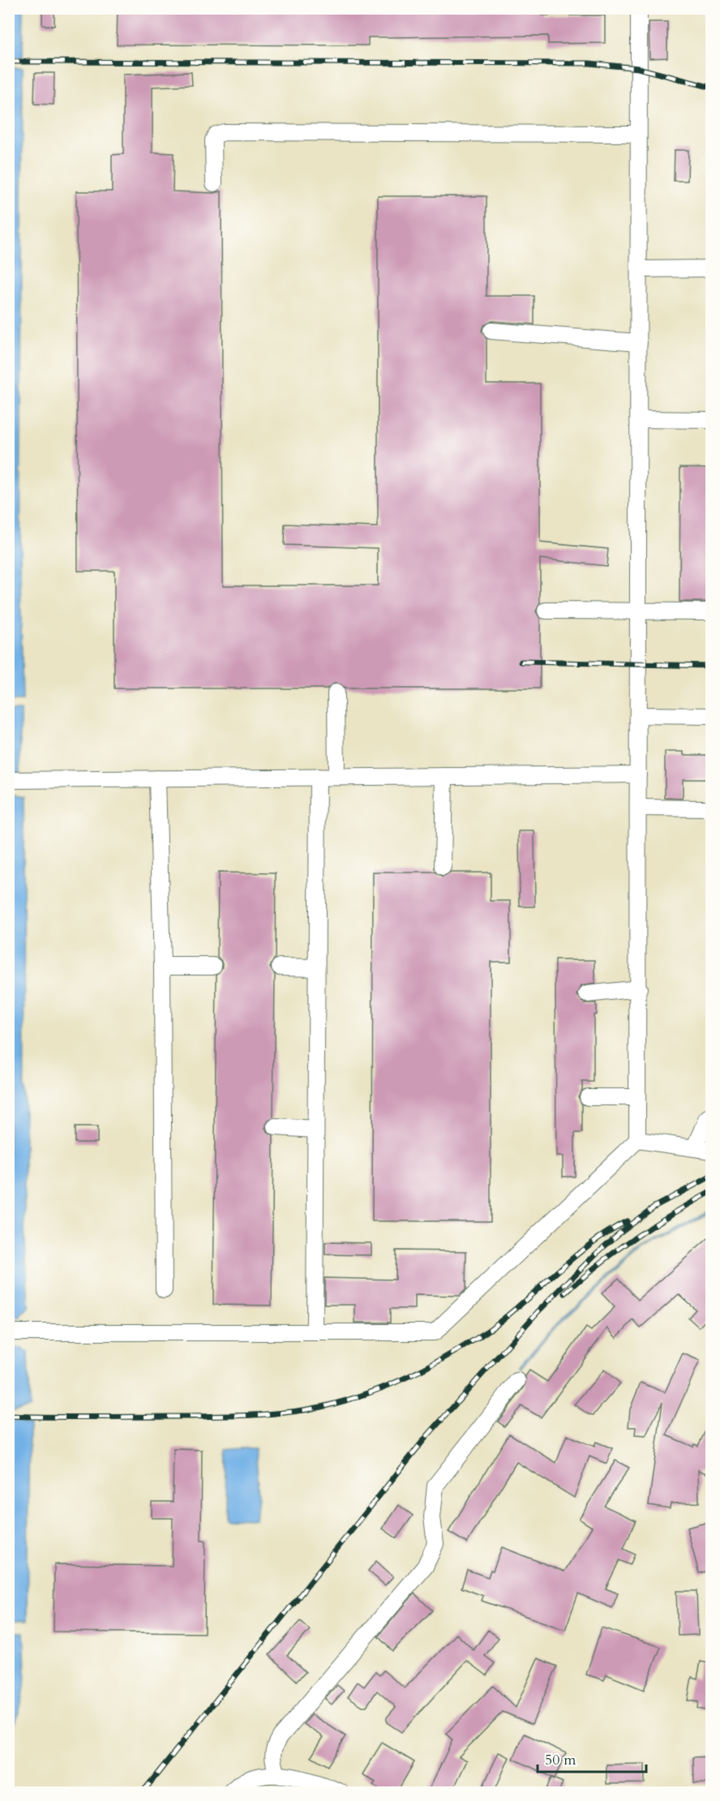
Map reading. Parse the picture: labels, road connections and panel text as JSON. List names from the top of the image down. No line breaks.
{"scale_bar":"50 m"}
